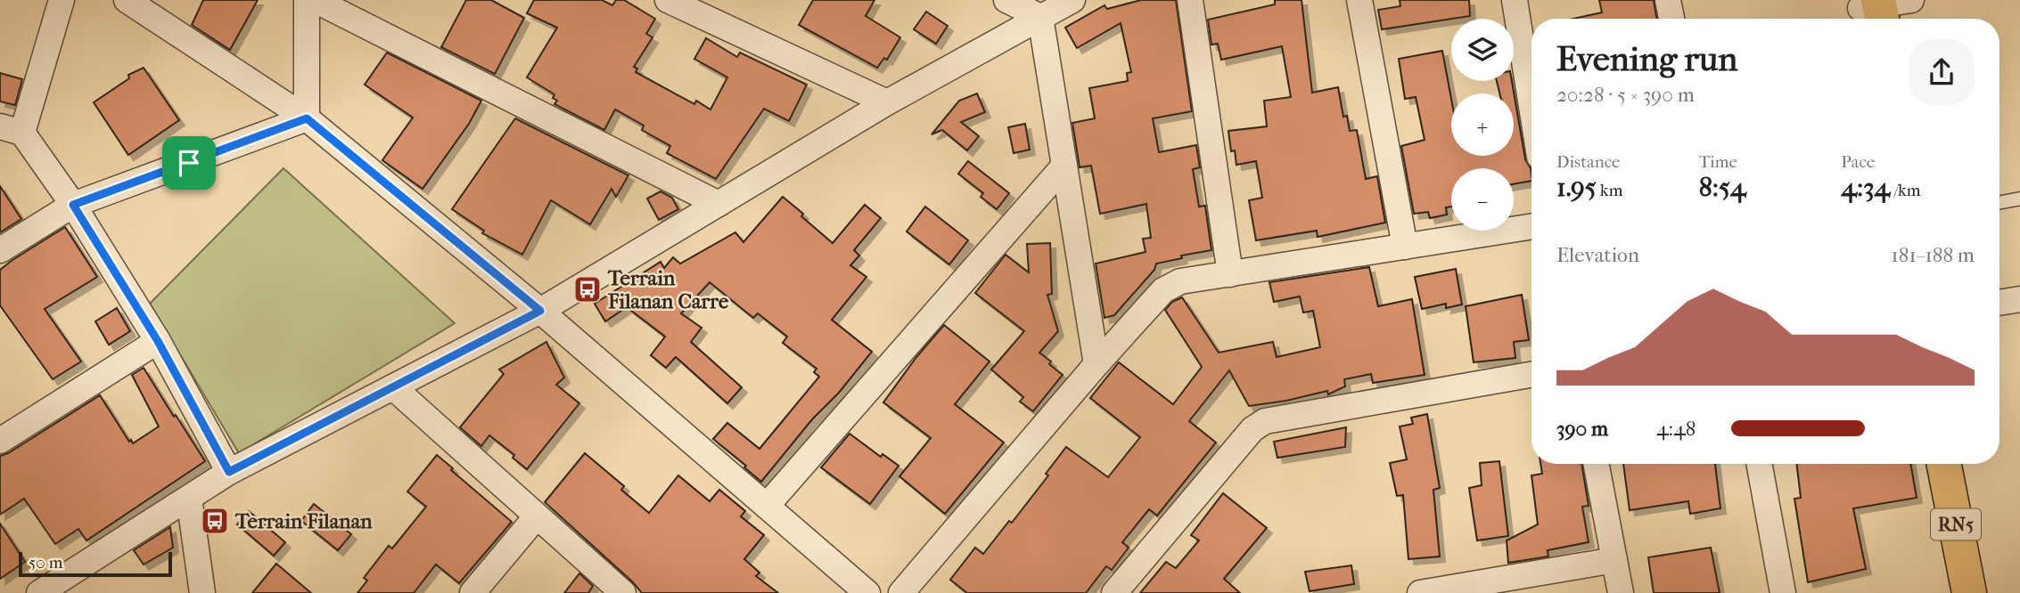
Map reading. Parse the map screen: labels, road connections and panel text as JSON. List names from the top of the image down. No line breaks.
{"streets":{"highway":["RN5"]},"places":{"bus stop":["Terrain Filanan Carre","Terrain Filanan"]},"scale_bar":"50 m","page":{"map_buttons":["+","−"],"heading":["Evening run","20:28 · 5 × 390 m"],"stats":[["Distance","1.95 km"],["Time","8:54"],["Pace","4:34 /km"]],"chart":["Elevation","181–188 m"],"list":[{"name":"390 m","note":"4:48"}],"scale":"50 m"}}
